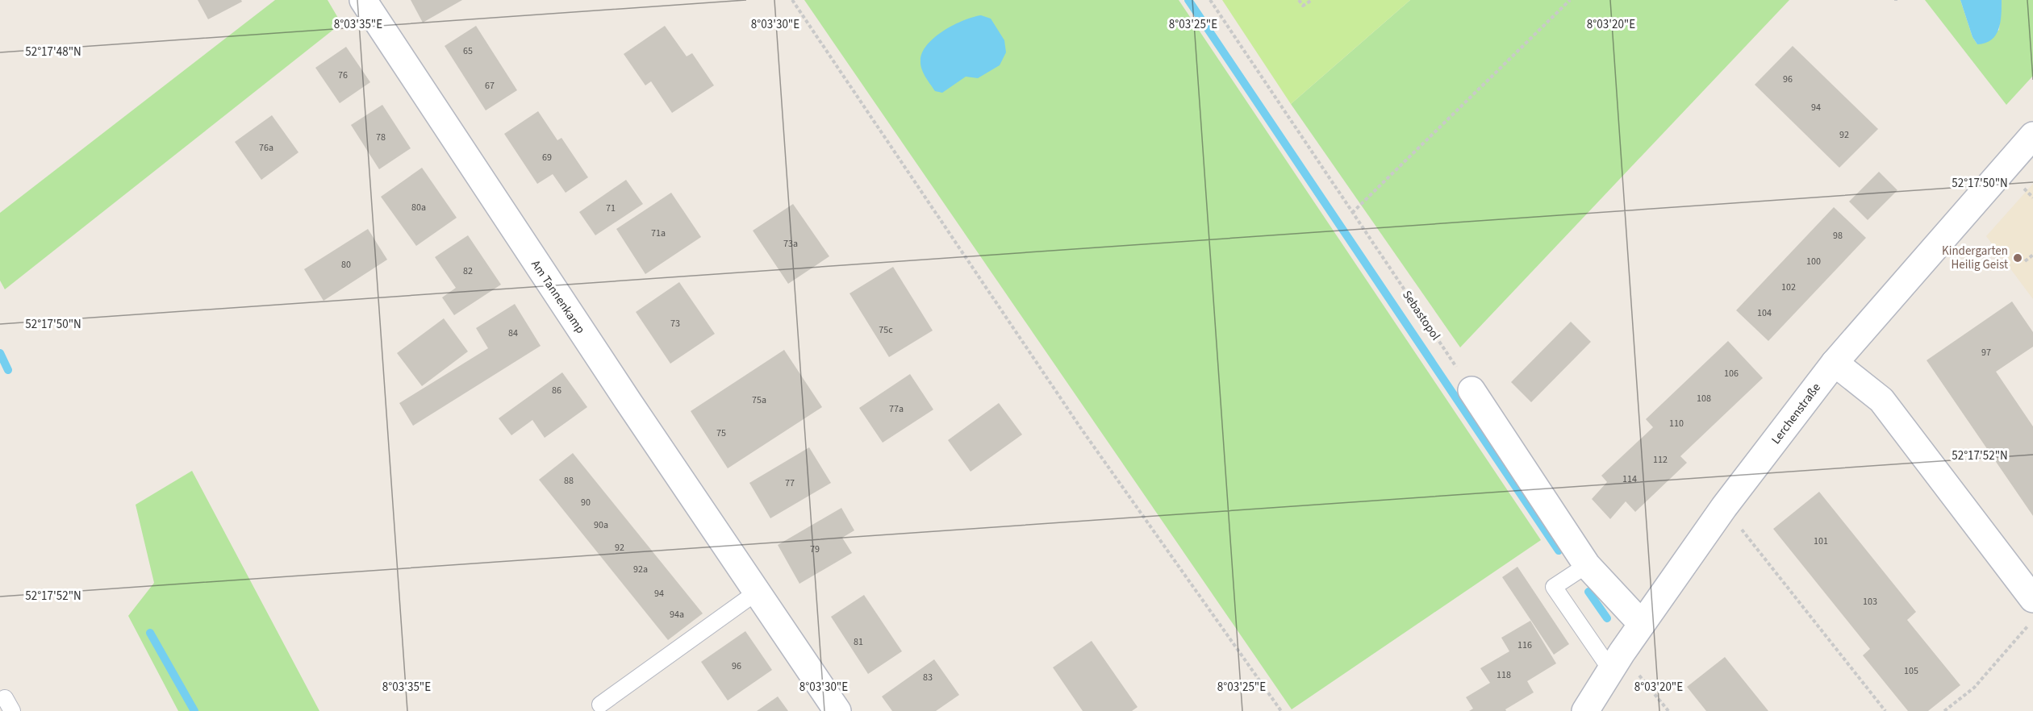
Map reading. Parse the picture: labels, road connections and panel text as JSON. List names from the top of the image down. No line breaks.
{"streets":{"street":["Am Tannenkamp","Lerchenstraße"],"path":["Sebastopol"]},"places":["Kindergarten Heilig Geist"],"house_numbers":["65","76","96","67","94","92","78","76a","69","80a","71","71a","98","73a","100","80","82","102","104","73","75c","84","97","106","86","108","75a","77a","110","75","112","114","88","77","90","90a","101","92","79","92a","94","103","94a","81","116","96","105","118","83"],"coordinates":["8°03'35\"E","8°03'30\"E","8°03'25\"E","8°03'20\"E","52°17'48\"N","52°17'50\"N","52°17'52\"N"]}
